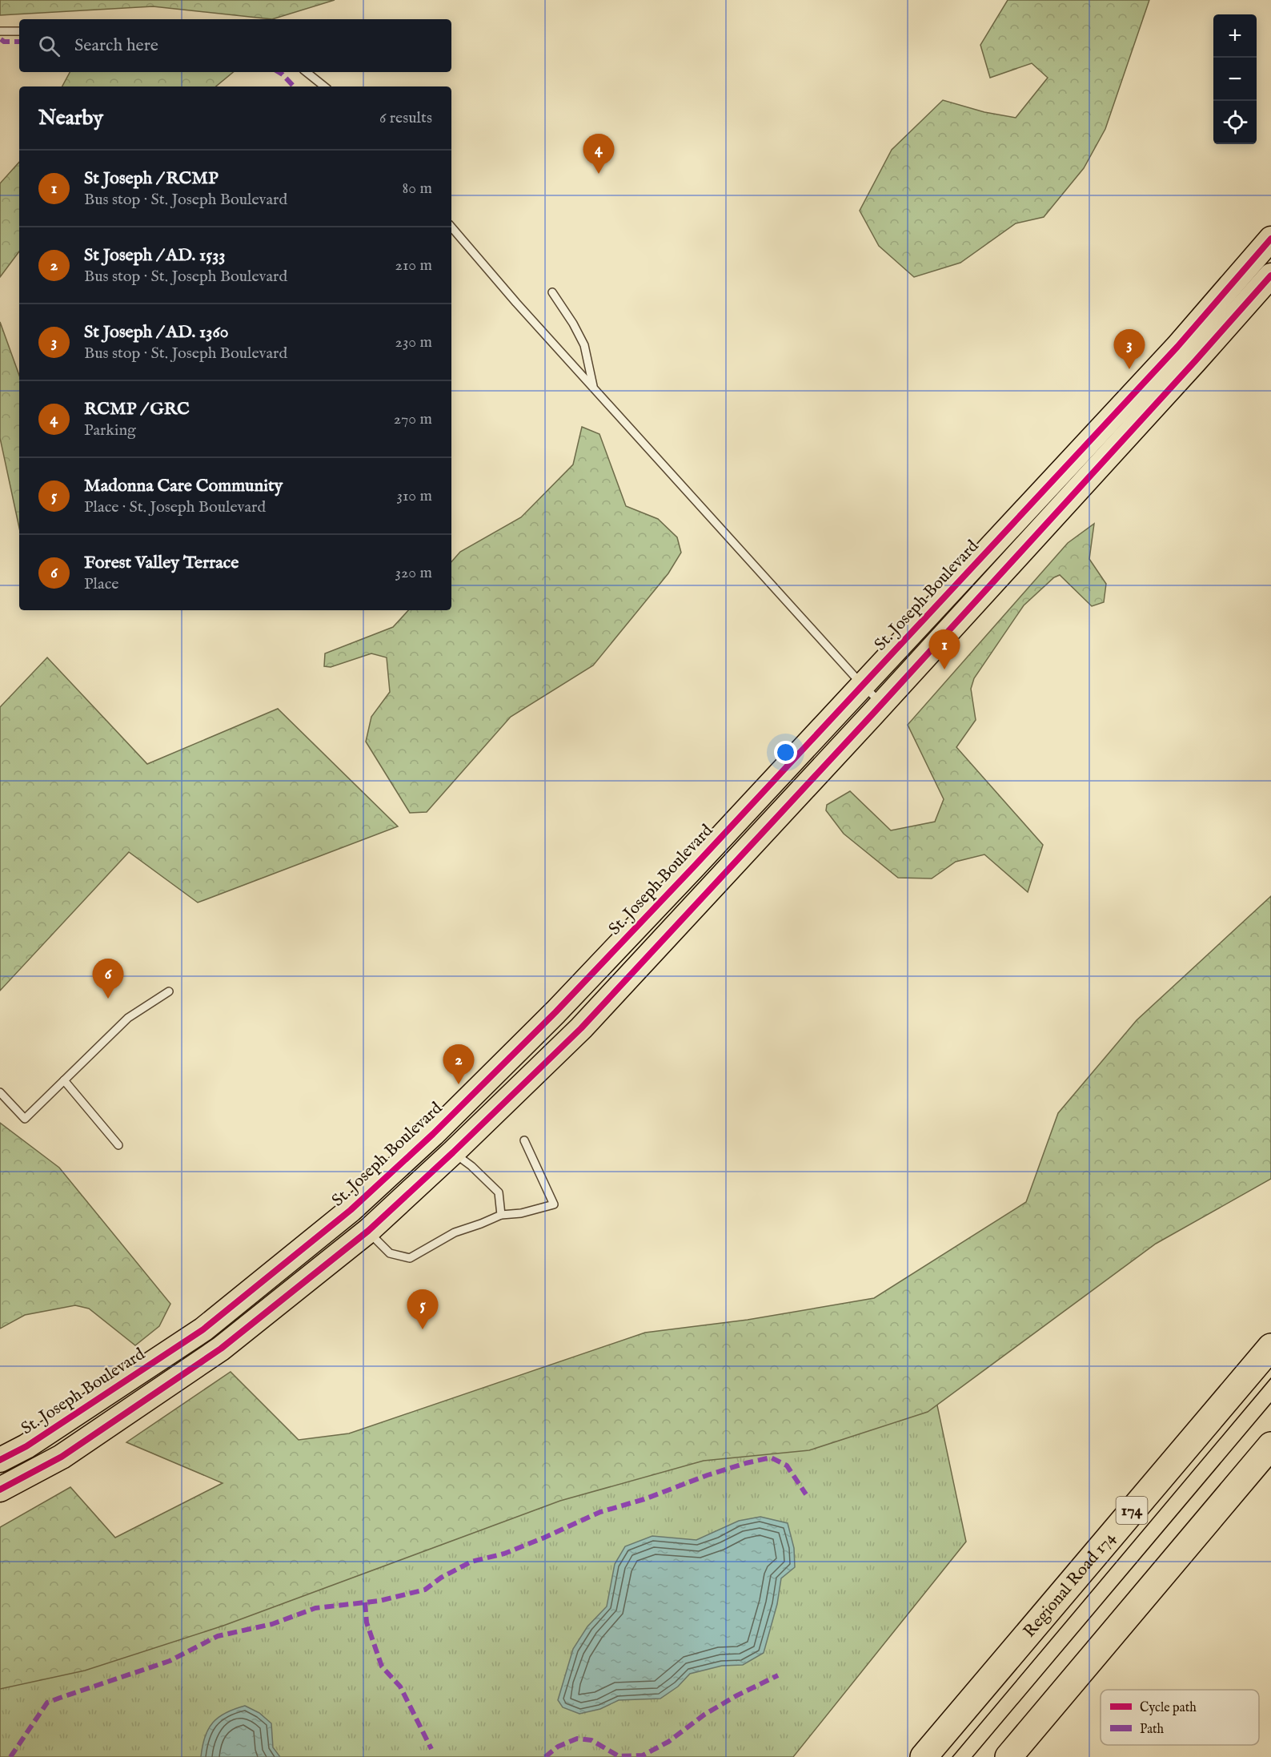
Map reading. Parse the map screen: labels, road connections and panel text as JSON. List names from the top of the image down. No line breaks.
{"streets":{"highway":["174","Regional Road 174"],"main road":["St. Joseph Boulevard"]},"legend":["Cycle path","Path"],"page":{"map_buttons":["+","−"],"search":"Search here","heading":["Nearby","6 results"],"pins":["4","3","1","6","2","5"],"list":[{"mark":"1","name":"St Joseph / RCMP","note":"Bus stop · St. Joseph Boulevard","value":"80 m"},{"mark":"2","name":"St Joseph / AD. 1533","note":"Bus stop · St. Joseph Boulevard","value":"210 m"},{"mark":"3","name":"St Joseph / AD. 1360","note":"Bus stop · St. Joseph Boulevard","value":"230 m"},{"mark":"4","name":"RCMP / GRC","note":"Parking","value":"270 m"},{"mark":"5","name":"Madonna Care Community","note":"Place · St. Joseph Boulevard","value":"310 m"},{"mark":"6","name":"Forest Valley Terrace","note":"Place","value":"320 m"}]}}
